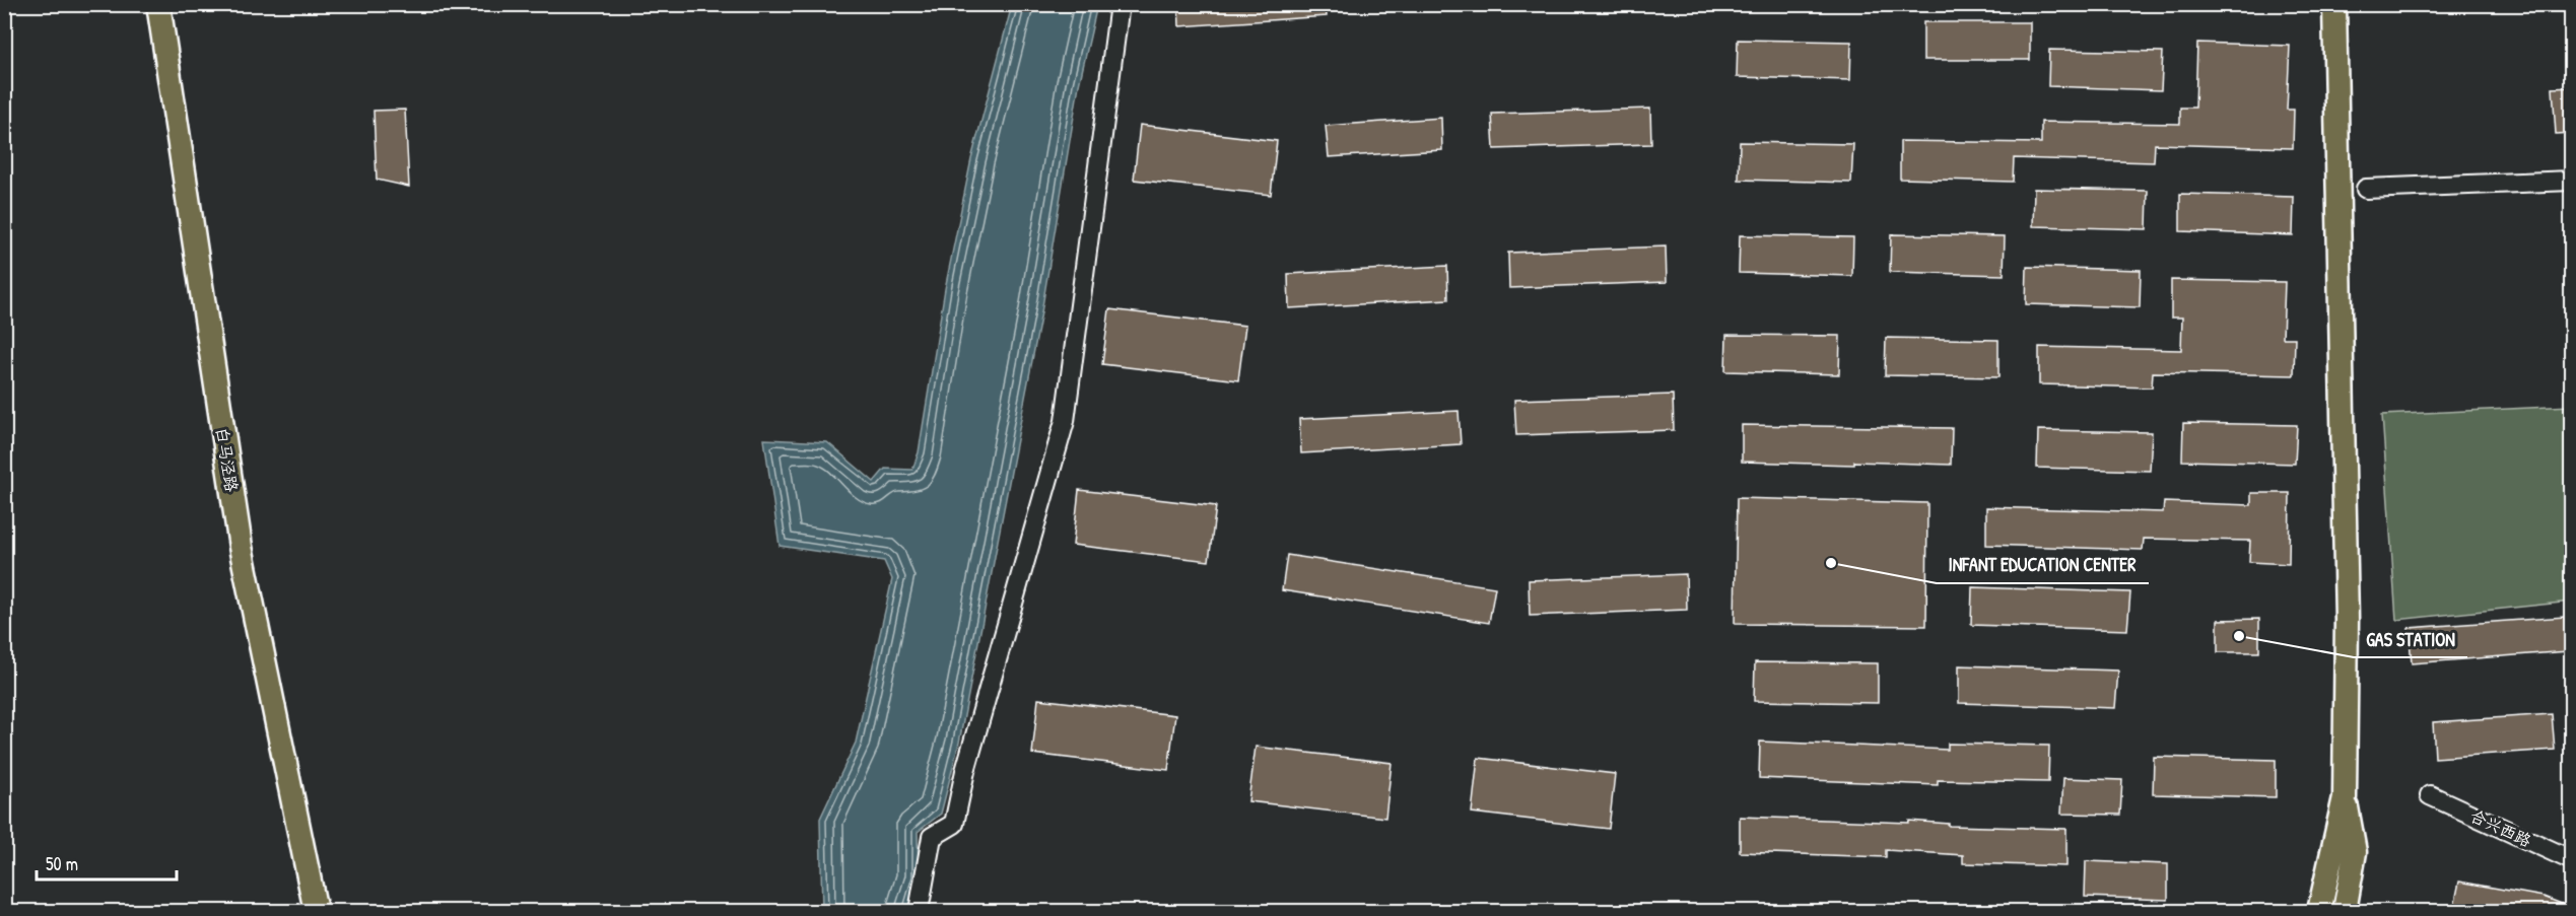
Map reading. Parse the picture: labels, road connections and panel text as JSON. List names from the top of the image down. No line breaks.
{"streets":{"main road":["白马泾路"],"street":["合兴西路"]},"places":["INFANT EDUCATION CENTER","GAS STATION"],"scale_bar":"50 m"}
